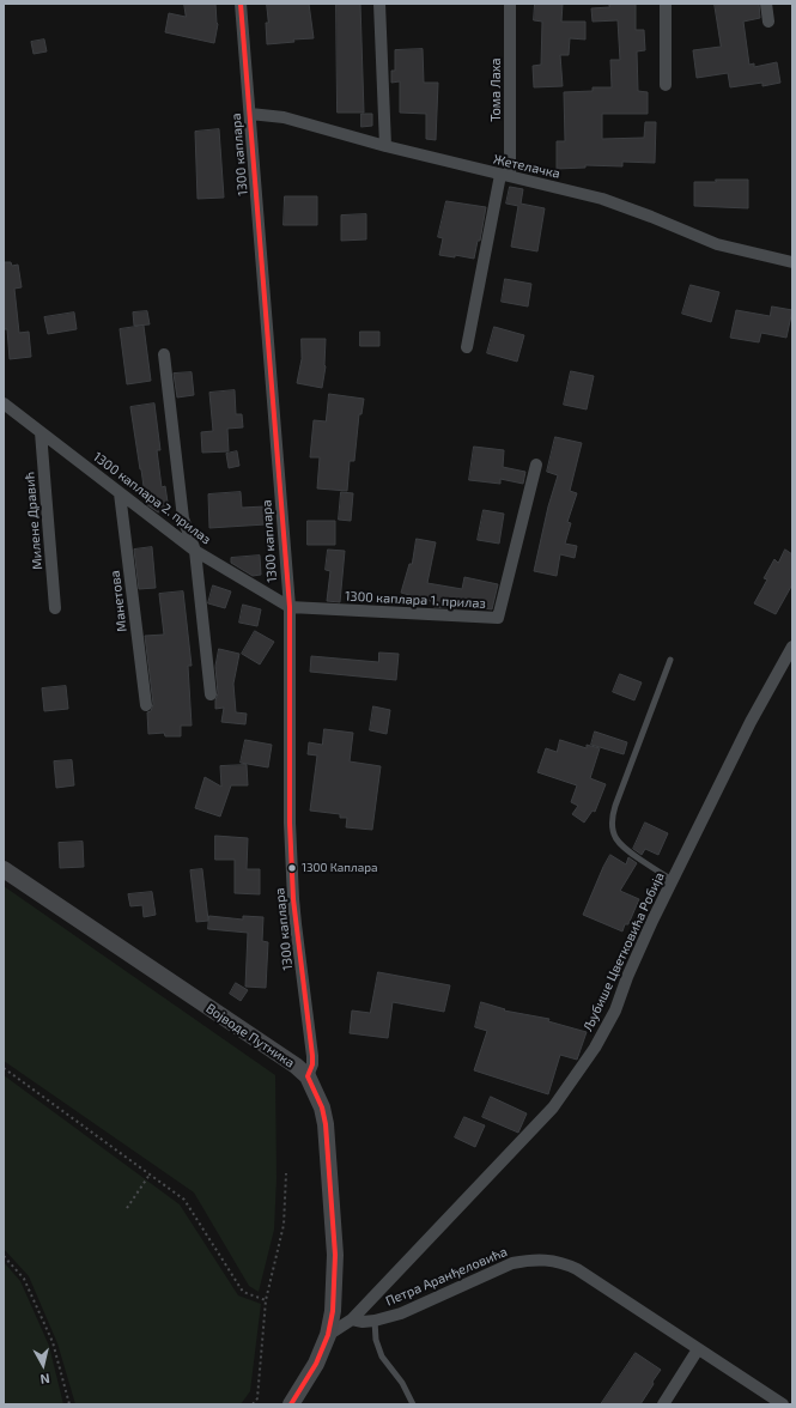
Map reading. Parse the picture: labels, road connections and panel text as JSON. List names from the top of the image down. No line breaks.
{"streets":{"street":["Тома Лаха","1300 каплара","Жетелачка","1300 каплара 2. прилаз","Милене Дравић","1300 каплара 1. прилаз","Манетова","Љубише Цветковића Робија","Војводе Путника","Петра Аранђеловића"]},"crossings":[["Тома Лаха","Жетелачка"],["1300 каплара","Жетелачка"],["1300 каплара","1300 каплара 2. прилаз"],["1300 каплара","1300 каплара 1. прилаз"],["1300 каплара","Војводе Путника"],["1300 каплара 2. прилаз","Милене Дравић"],["1300 каплара 2. прилаз","1300 каплара 1. прилаз"],["1300 каплара 2. прилаз","Манетова"],["Љубише Цветковића Робија","Војводе Путника"],["Љубише Цветковића Робија","Петра Аранђеловића"]],"places":["1300 Каплара"],"north":"bottom"}
